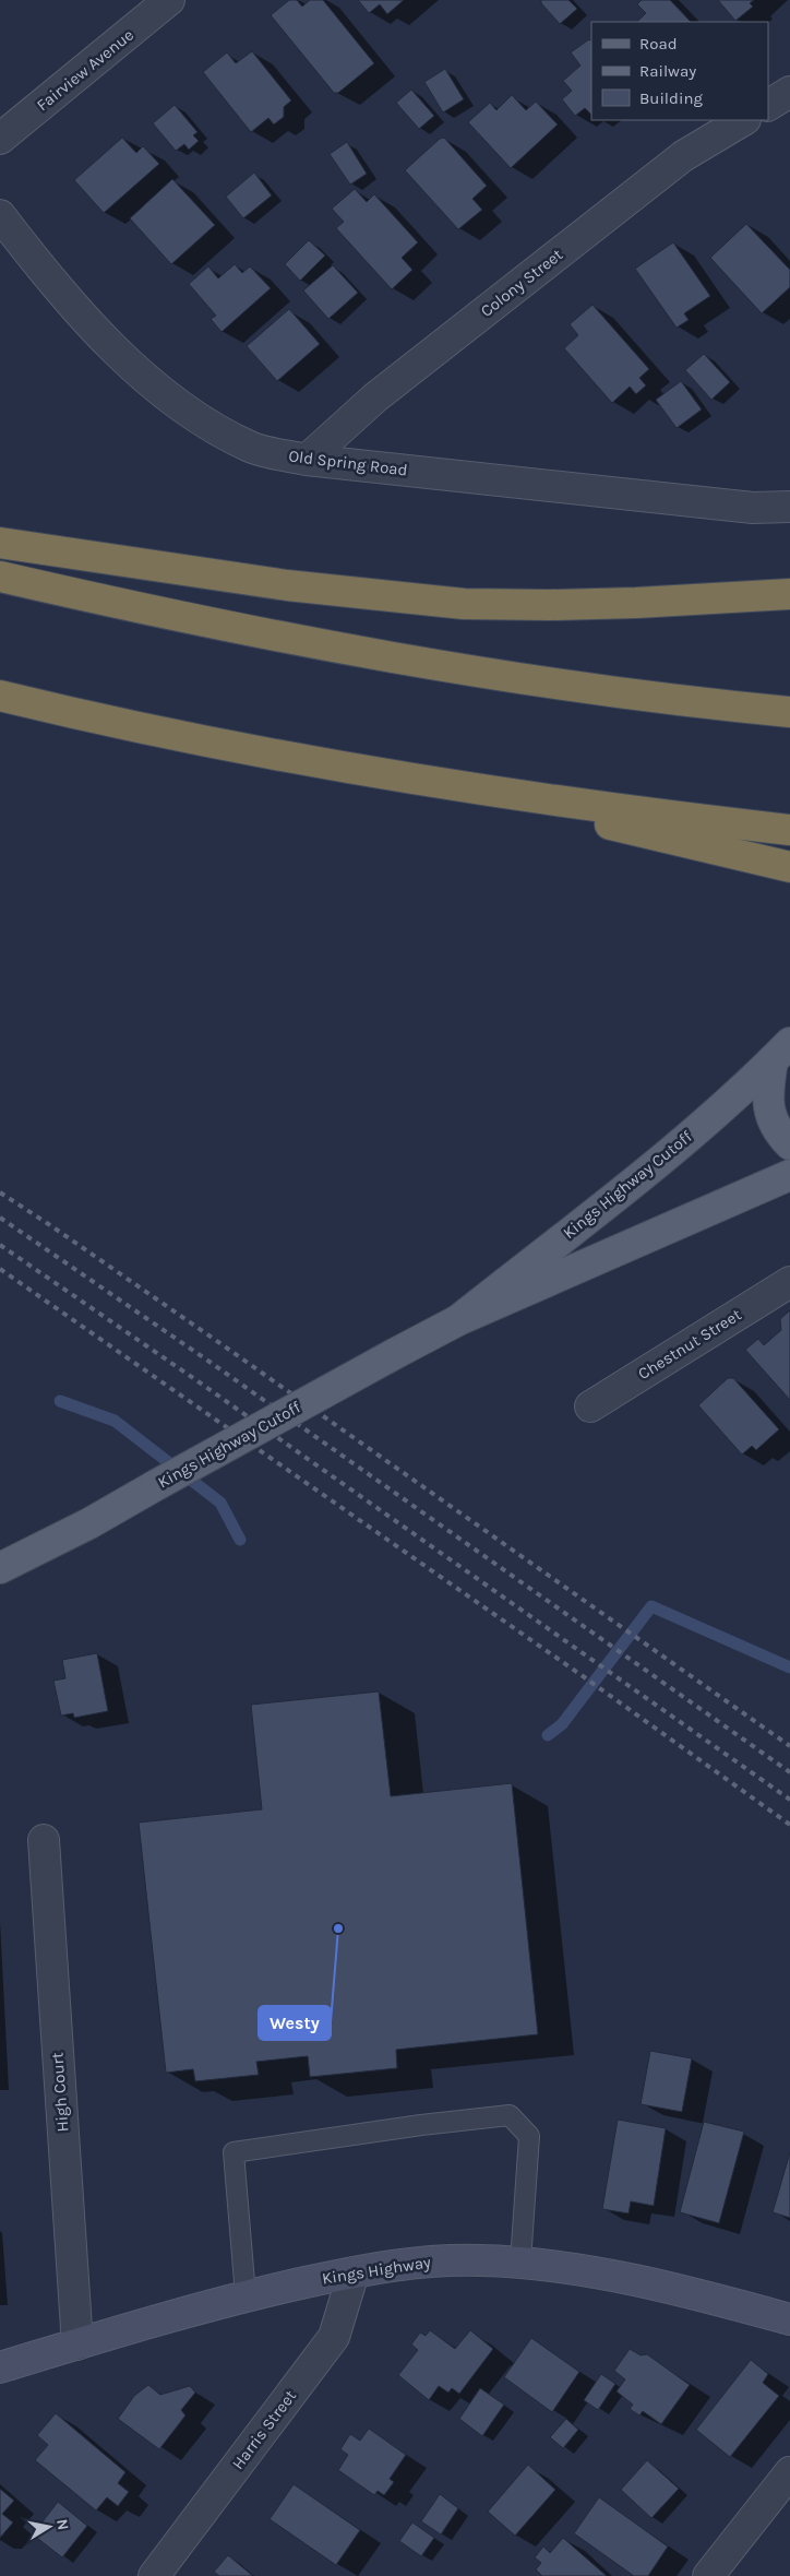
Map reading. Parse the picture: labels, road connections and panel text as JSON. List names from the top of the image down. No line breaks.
{"streets":{"main road":["Kings Highway Cutoff","Kings Highway"],"street":["Fairview Avenue","Colony Street","Old Spring Road","Chestnut Street","High Court","Harris Street"]},"crossings":[["Colony Street","Old Spring Road"],["High Court","Kings Highway"],["Kings Highway","Harris Street"]],"places":["Westy"],"legend":["Road","Railway","Building"],"north":"right"}
